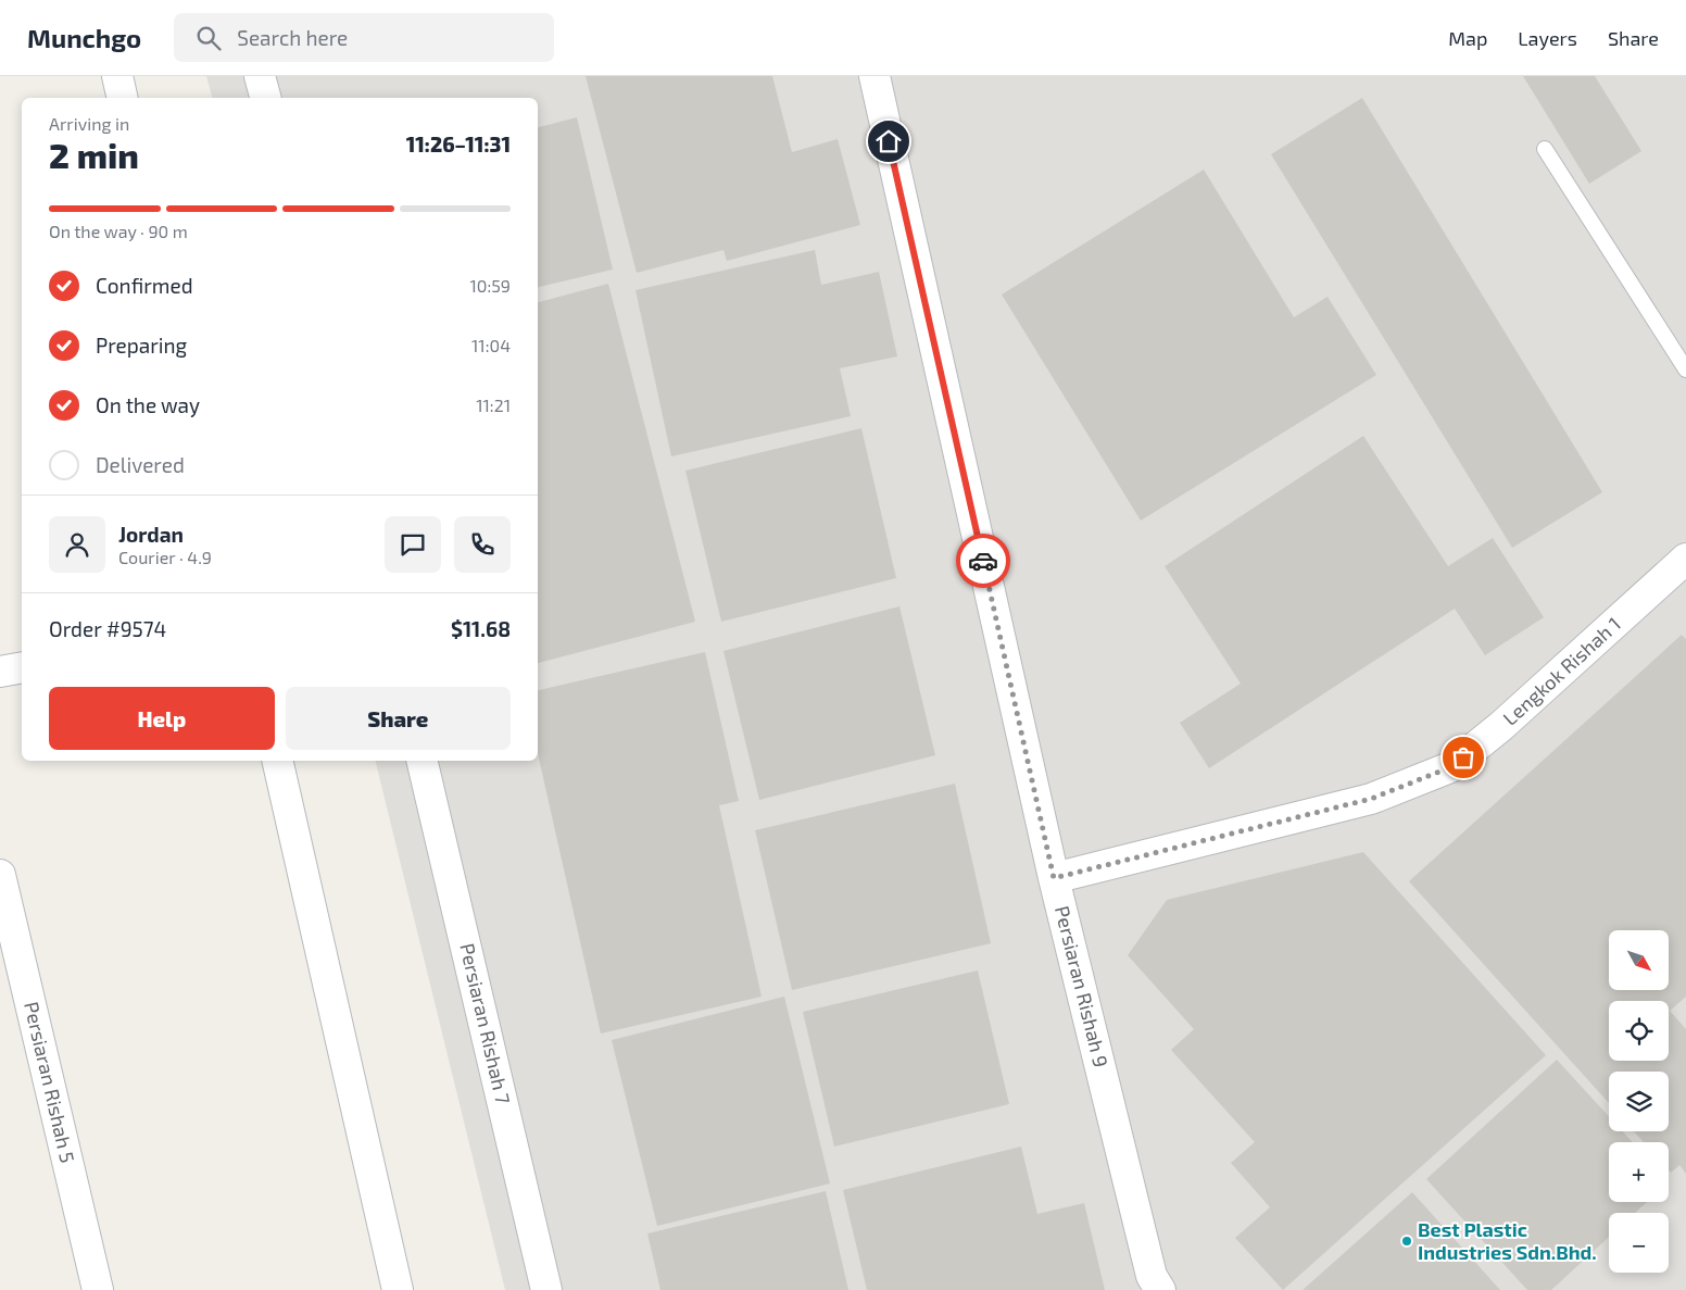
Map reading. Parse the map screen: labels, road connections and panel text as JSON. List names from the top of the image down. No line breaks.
{"streets":{"street":["Lengkok Rishah 1","Persiaran Rishah 9","Persiaran Rishah 7","Persiaran Rishah 5"]},"crossings":[["Lengkok Rishah 1","Persiaran Rishah 9"]],"places":["Best Plastic Industries Sdn.Bhd."],"north":"bottom right","page":{"header":"Munchgo","search":"Search here","nav":["Map","Layers","Share"],"heading":["2 min","Arriving in","11:26–11:31"],"panel":["Jordan","Courier · 4.9","Order #9574","$11.68"],"bar":"On the way · 90 m","list":[["Confirmed","10:59"],["Preparing","11:04"],["On the way","11:21"],"Delivered"],"buttons":["Help","Share"],"map_buttons":["+","−"]}}
